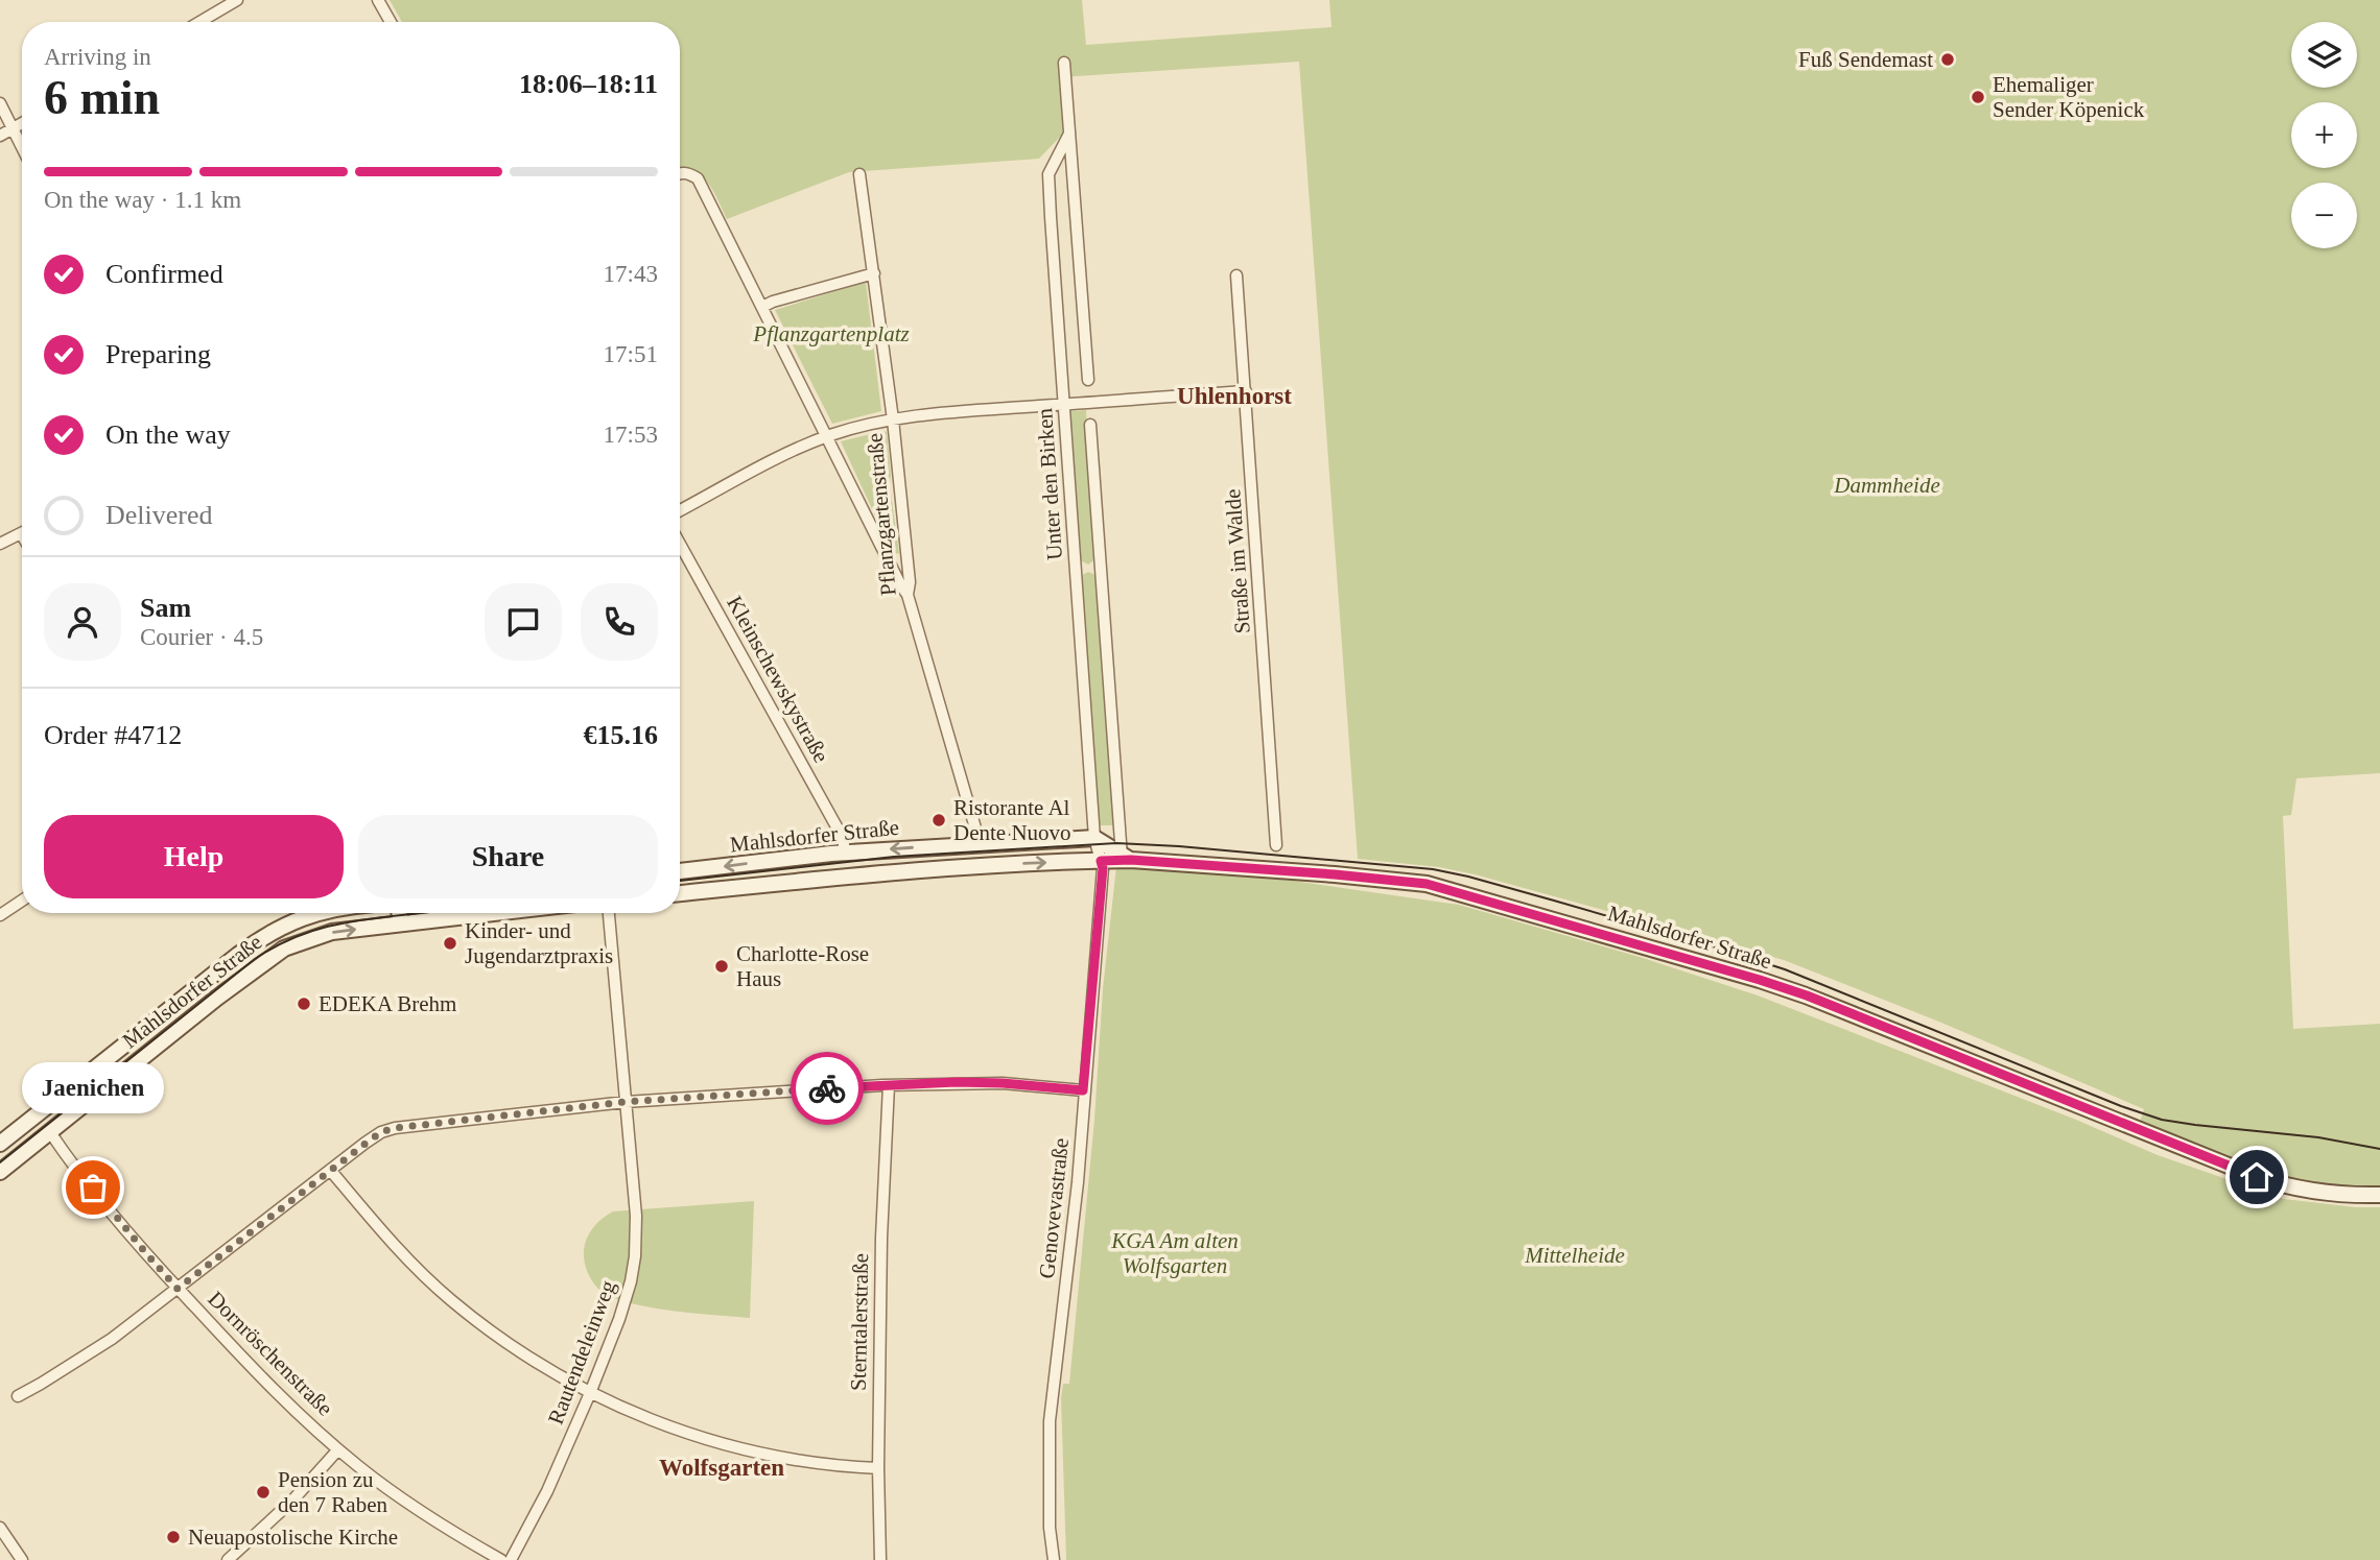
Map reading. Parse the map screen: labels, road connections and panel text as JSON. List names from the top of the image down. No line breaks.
{"streets":{"main road":["Mahlsdorfer Straße"],"street":["Unter den Birken","Pflanzgartenstraße","Straße im Walde","Kleinschewskystraße","Genovevastraße","Sterntalerstraße","Rautendeleinweg","Dornröschenstraße"]},"crossings":[["Unter den Birken","Mahlsdorfer Straße"],["Unter den Birken","Genovevastraße"],["Pflanzgartenstraße","Mahlsdorfer Straße"],["Kleinschewskystraße","Mahlsdorfer Straße"],["Mahlsdorfer Straße","Genovevastraße"],["Mahlsdorfer Straße","Dornröschenstraße"]],"districts":["Uhlenhorst","Wolfsgarten"],"parks":["Pflanzgartenplatz","Dammheide","KGA Am alten Wolfsgarten","Mittelheide"],"places":["Fuß Sendemast","Ehemaliger Sender Köpenick","Ristorante Al Dente Nuovo","Kinder- und Jugendarztpraxis","Charlotte-Rose Haus","EDEKA Brehm","Jaenichen","Pension zu den 7 Raben","Neuapostolische Kirche"],"page":{"map_buttons":["+","−"],"heading":["6 min","Arriving in","18:06–18:11"],"panel":["Sam","Courier · 4.5","Order #4712","€15.16"],"bar":"On the way · 1.1 km","list":[["Confirmed","17:43"],["Preparing","17:51"],["On the way","17:53"],"Delivered"],"buttons":["Help","Share"],"bubble":"Jaenichen"}}
